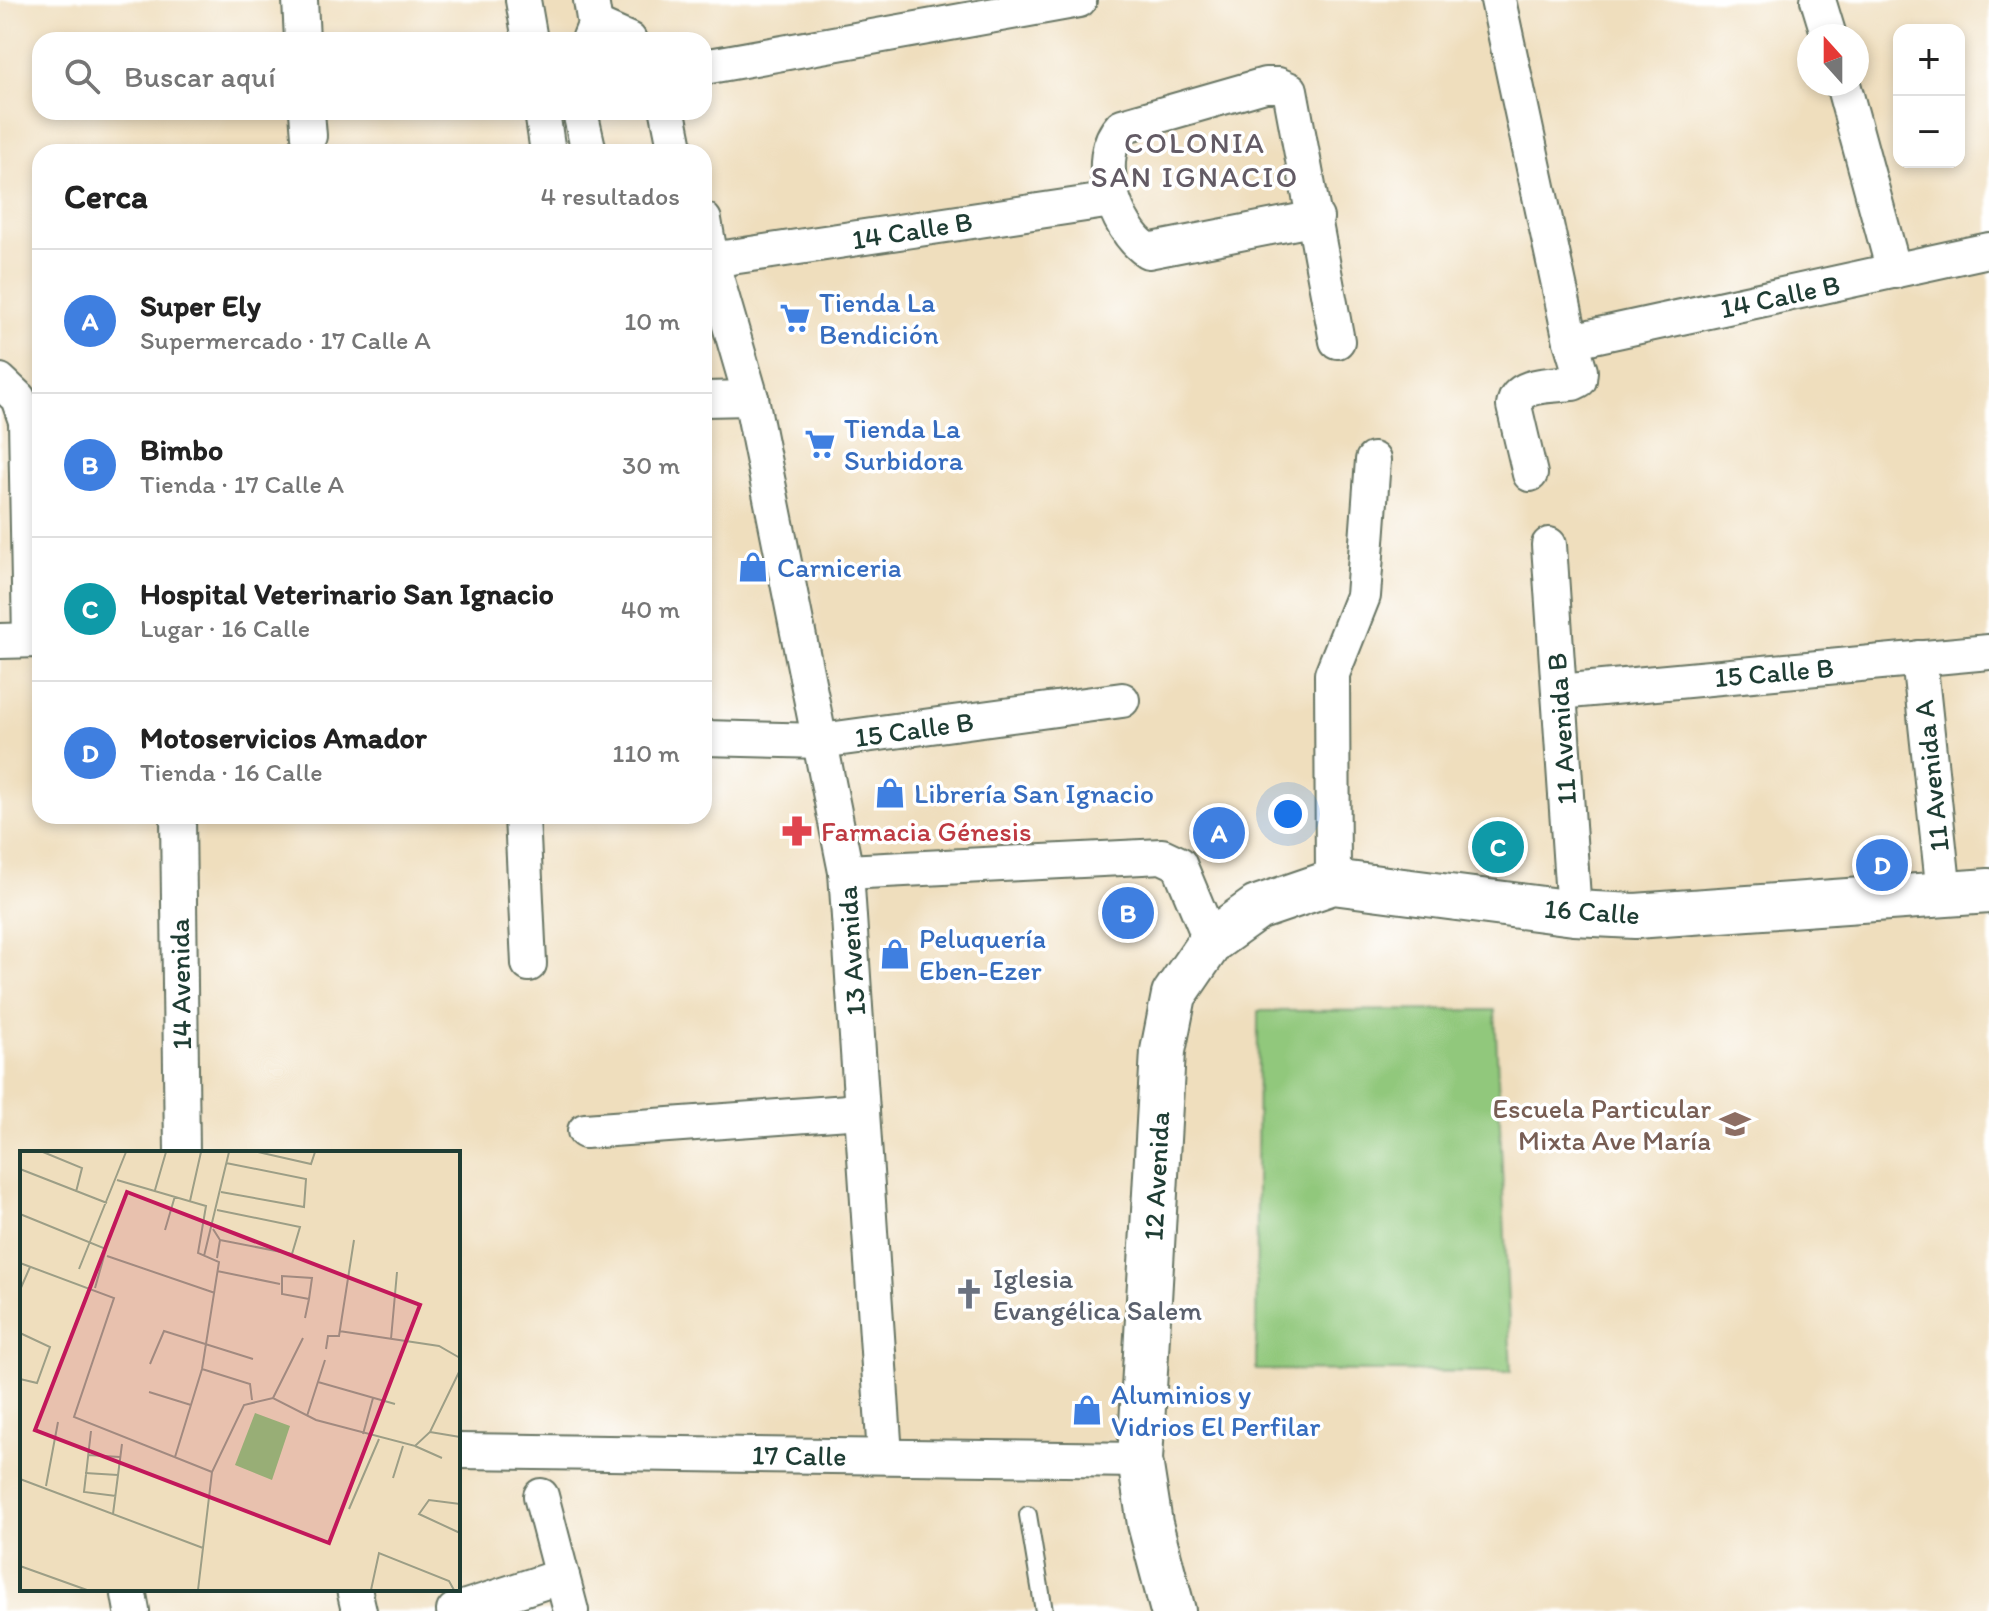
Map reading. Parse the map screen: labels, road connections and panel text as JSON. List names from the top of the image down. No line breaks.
{"streets":{"main road":["16 Calle","12 Avenida"],"street":["14 Calle B","15 Calle B","11 Avenida B","11 Avenida A","13 Avenida","14 Avenida","17 Calle"]},"crossings":[["15 Calle B","11 Avenida B"],["15 Calle B","11 Avenida A"],["15 Calle B","13 Avenida"],["11 Avenida B","16 Calle"],["11 Avenida A","16 Calle"],["16 Calle","12 Avenida"],["13 Avenida","17 Calle"],["12 Avenida","17 Calle"]],"districts":["COLONIA SAN IGNACIO"],"places":{"supermarket":["Tienda La Bendición","Tienda La Surbidora"],"shop":["Carniceria","Librería San Ignacio","Peluquería Eben-Ezer","Aluminios y Vidrios El Perfilar"],"pharmacy":["Farmacia Génesis"],"school or university":["Escuela Particular Mixta Ave María"],"church":["Iglesia Evangélica Salem"]},"north":"top","page":{"map_buttons":["+","−"],"search":"Buscar aquí","heading":["Cerca","4 resultados"],"list":[{"mark":"A","name":"Super Ely","note":"Supermercado · 17 Calle A","value":"10 m"},{"mark":"B","name":"Bimbo","note":"Tienda · 17 Calle A","value":"30 m"},{"mark":"C","name":"Hospital Veterinario San Ignacio","note":"Lugar · 16 Calle","value":"40 m"},{"mark":"D","name":"Motoservicios Amador","note":"Tienda · 16 Calle","value":"110 m"}],"pins":["A","C","D","B"]}}
